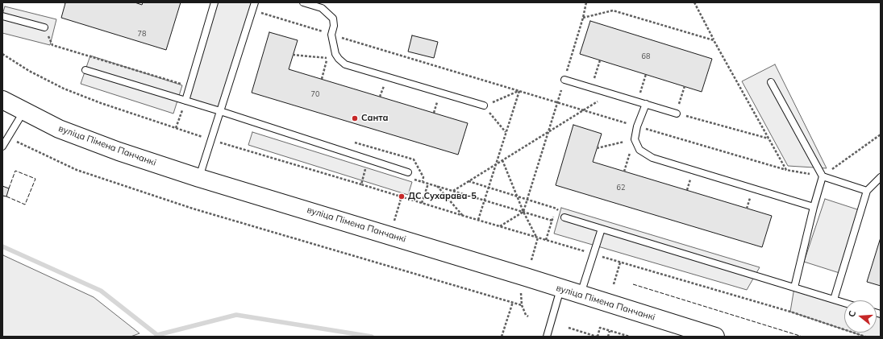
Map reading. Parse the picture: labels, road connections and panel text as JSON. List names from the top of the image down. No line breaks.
{"streets":{"street":["вуліца Пімена Панчанкі"]},"places":["Санта","ДС Сухарава-5"],"house_numbers":["78","68","70","62"],"north":"left"}
